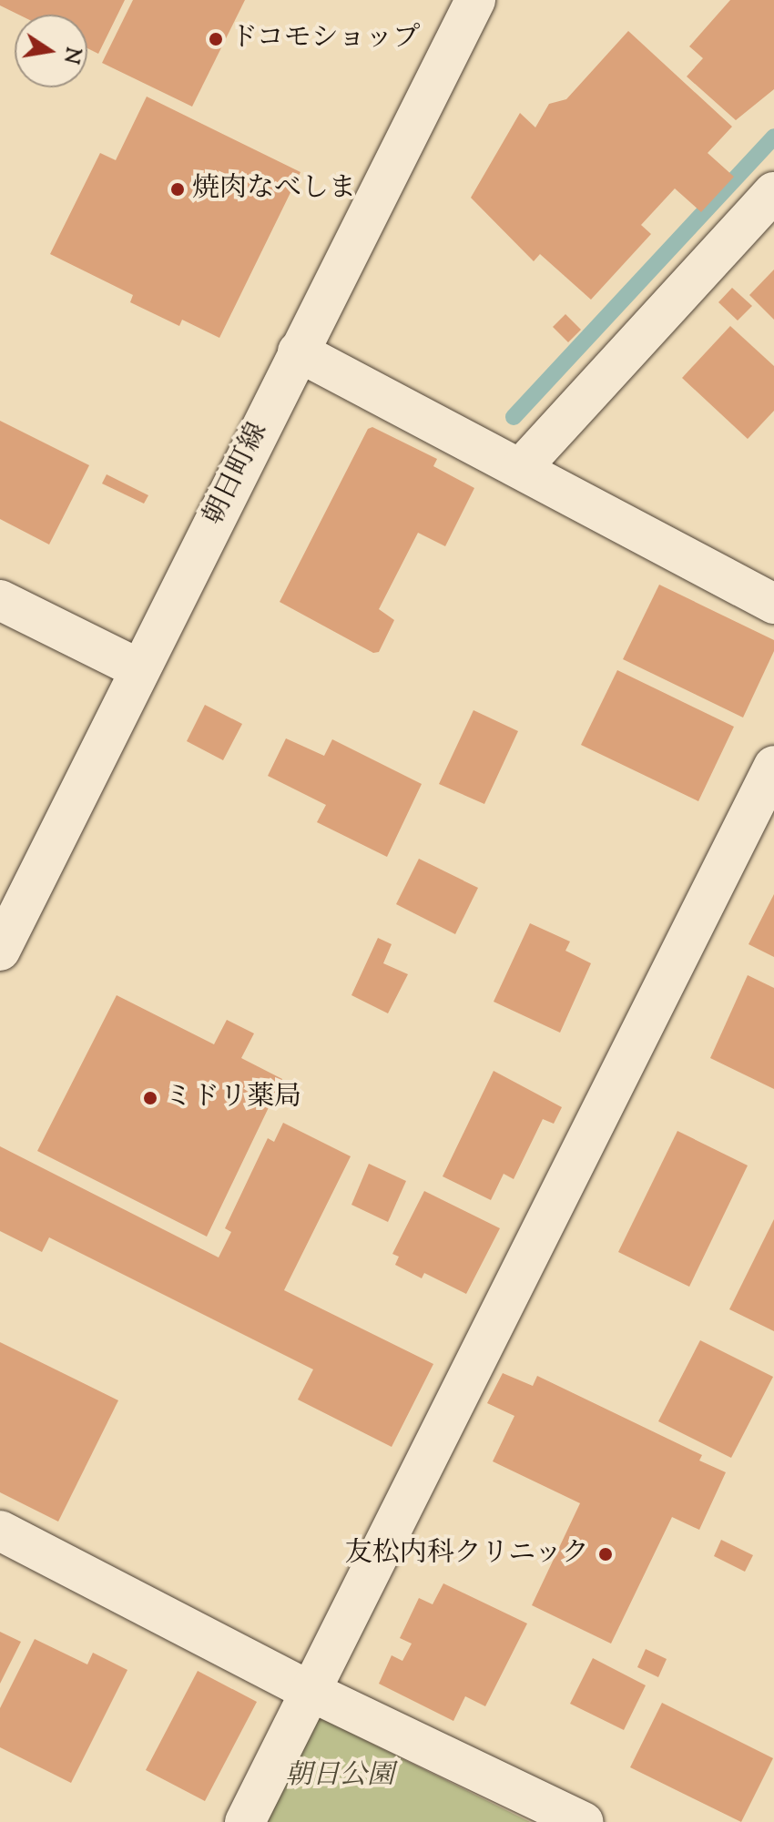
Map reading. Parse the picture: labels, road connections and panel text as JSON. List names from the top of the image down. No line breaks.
{"streets":{"street":["朝日町線"]},"parks":["朝日公園"],"places":["ドコモショップ","焼肉なべしま","ミドリ薬局","友松内科クリニック"],"north":"right"}
